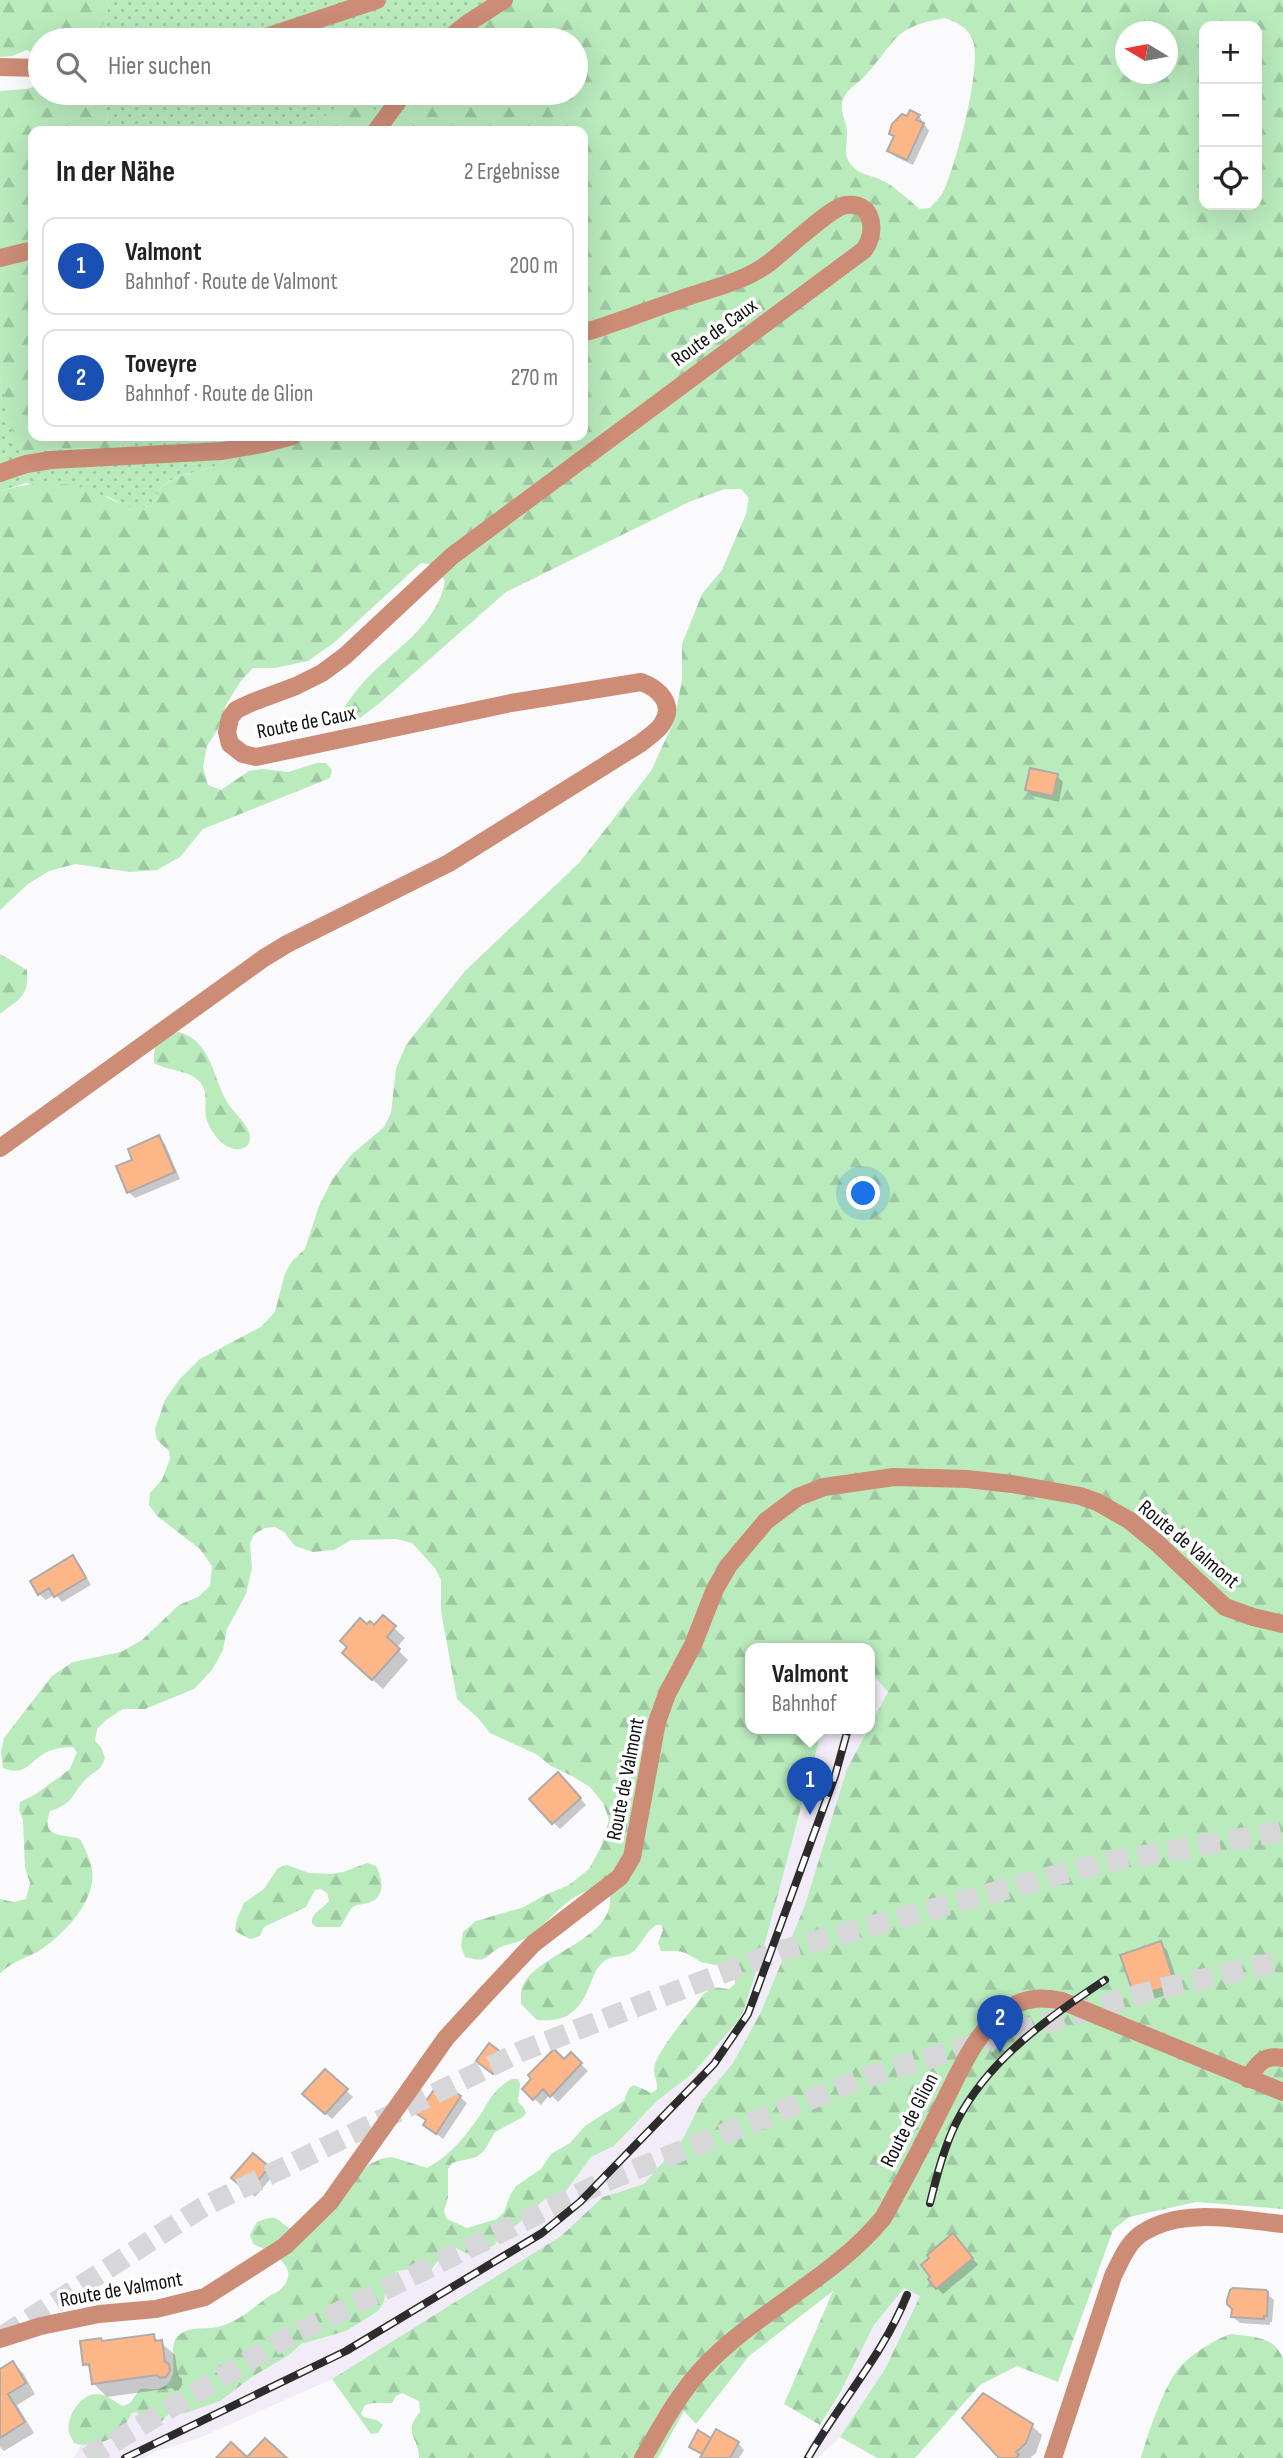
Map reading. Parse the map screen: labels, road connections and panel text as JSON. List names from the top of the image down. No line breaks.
{"streets":{"street":["Route de Caux","Route de Valmont","Route de Glion"]},"north":"left","page":{"map_buttons":["+","−"],"search":"Hier suchen","heading":["In der Nähe","2 Ergebnisse"],"list":[{"mark":"1","name":"Valmont","note":"Bahnhof · Route de Valmont","value":"200 m"},{"mark":"2","name":"Toveyre","note":"Bahnhof · Route de Glion","value":"270 m"}],"popup":["Valmont","Bahnhof"],"pins":["1","2"]}}
